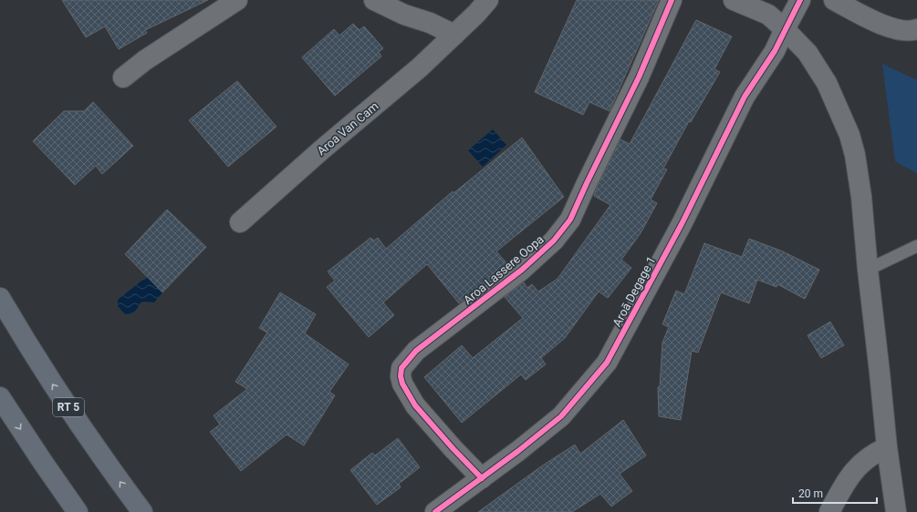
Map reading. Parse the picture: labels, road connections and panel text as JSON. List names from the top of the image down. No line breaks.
{"streets":{"highway":["RT 5"],"street":["Aroa Van Cam","Aroa Lassere Oopa","Aroā Degage 1"]},"crossings":[["Aroa Lassere Oopa","Aroā Degage 1"]],"scale_bar":"20 m"}
